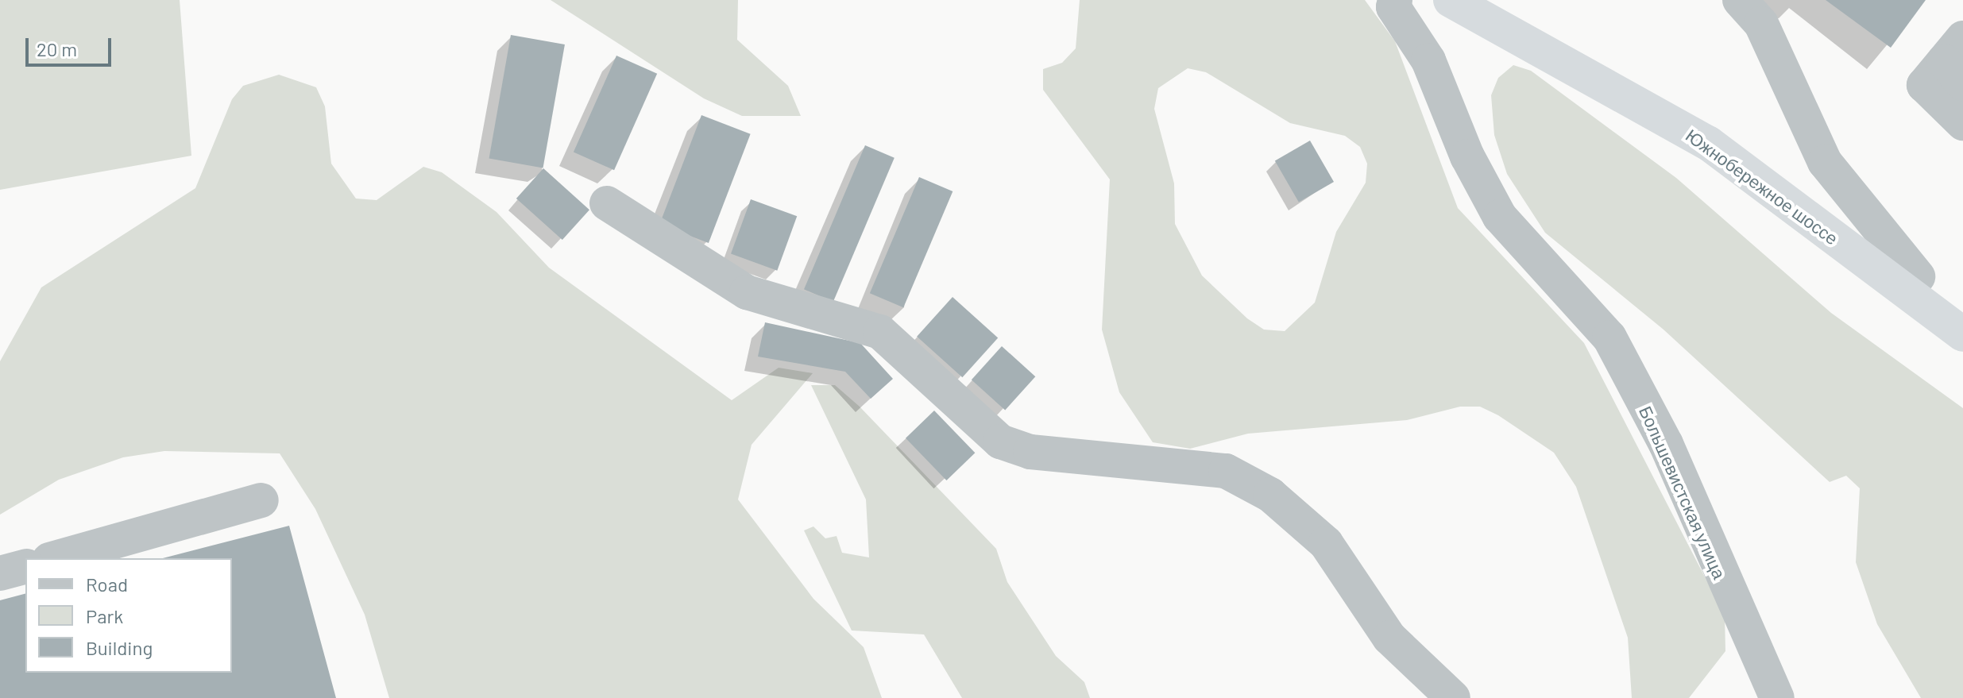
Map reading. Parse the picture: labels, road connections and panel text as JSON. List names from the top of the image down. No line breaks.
{"streets":{"highway":["Южнобережное шоссе"],"street":["Большевистская улица"]},"legend":["Road","Park","Building"],"scale_bar":"20 m"}
